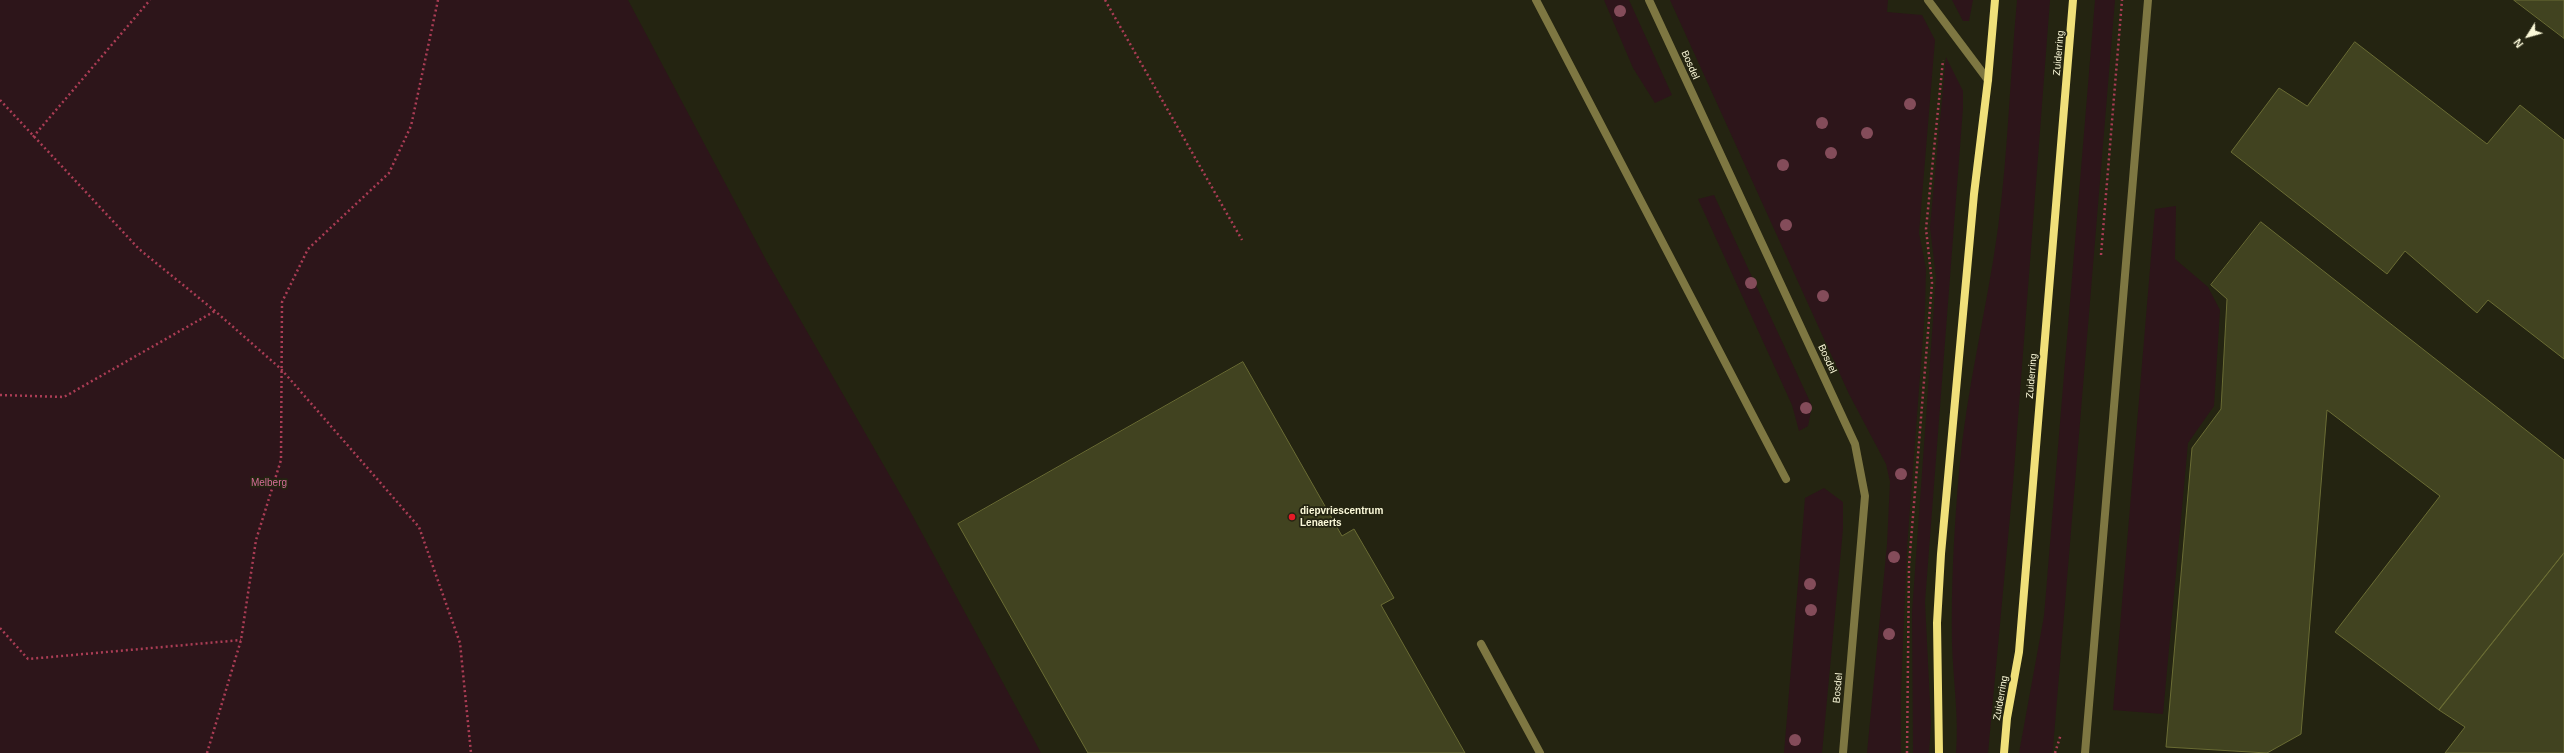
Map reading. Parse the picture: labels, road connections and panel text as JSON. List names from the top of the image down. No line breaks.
{"streets":{"main road":["Zuiderring"],"street":["Bosdel"]},"parks":["Melberg"],"places":["diepvriescentrum Lenaerts"],"north":"bottom left"}
